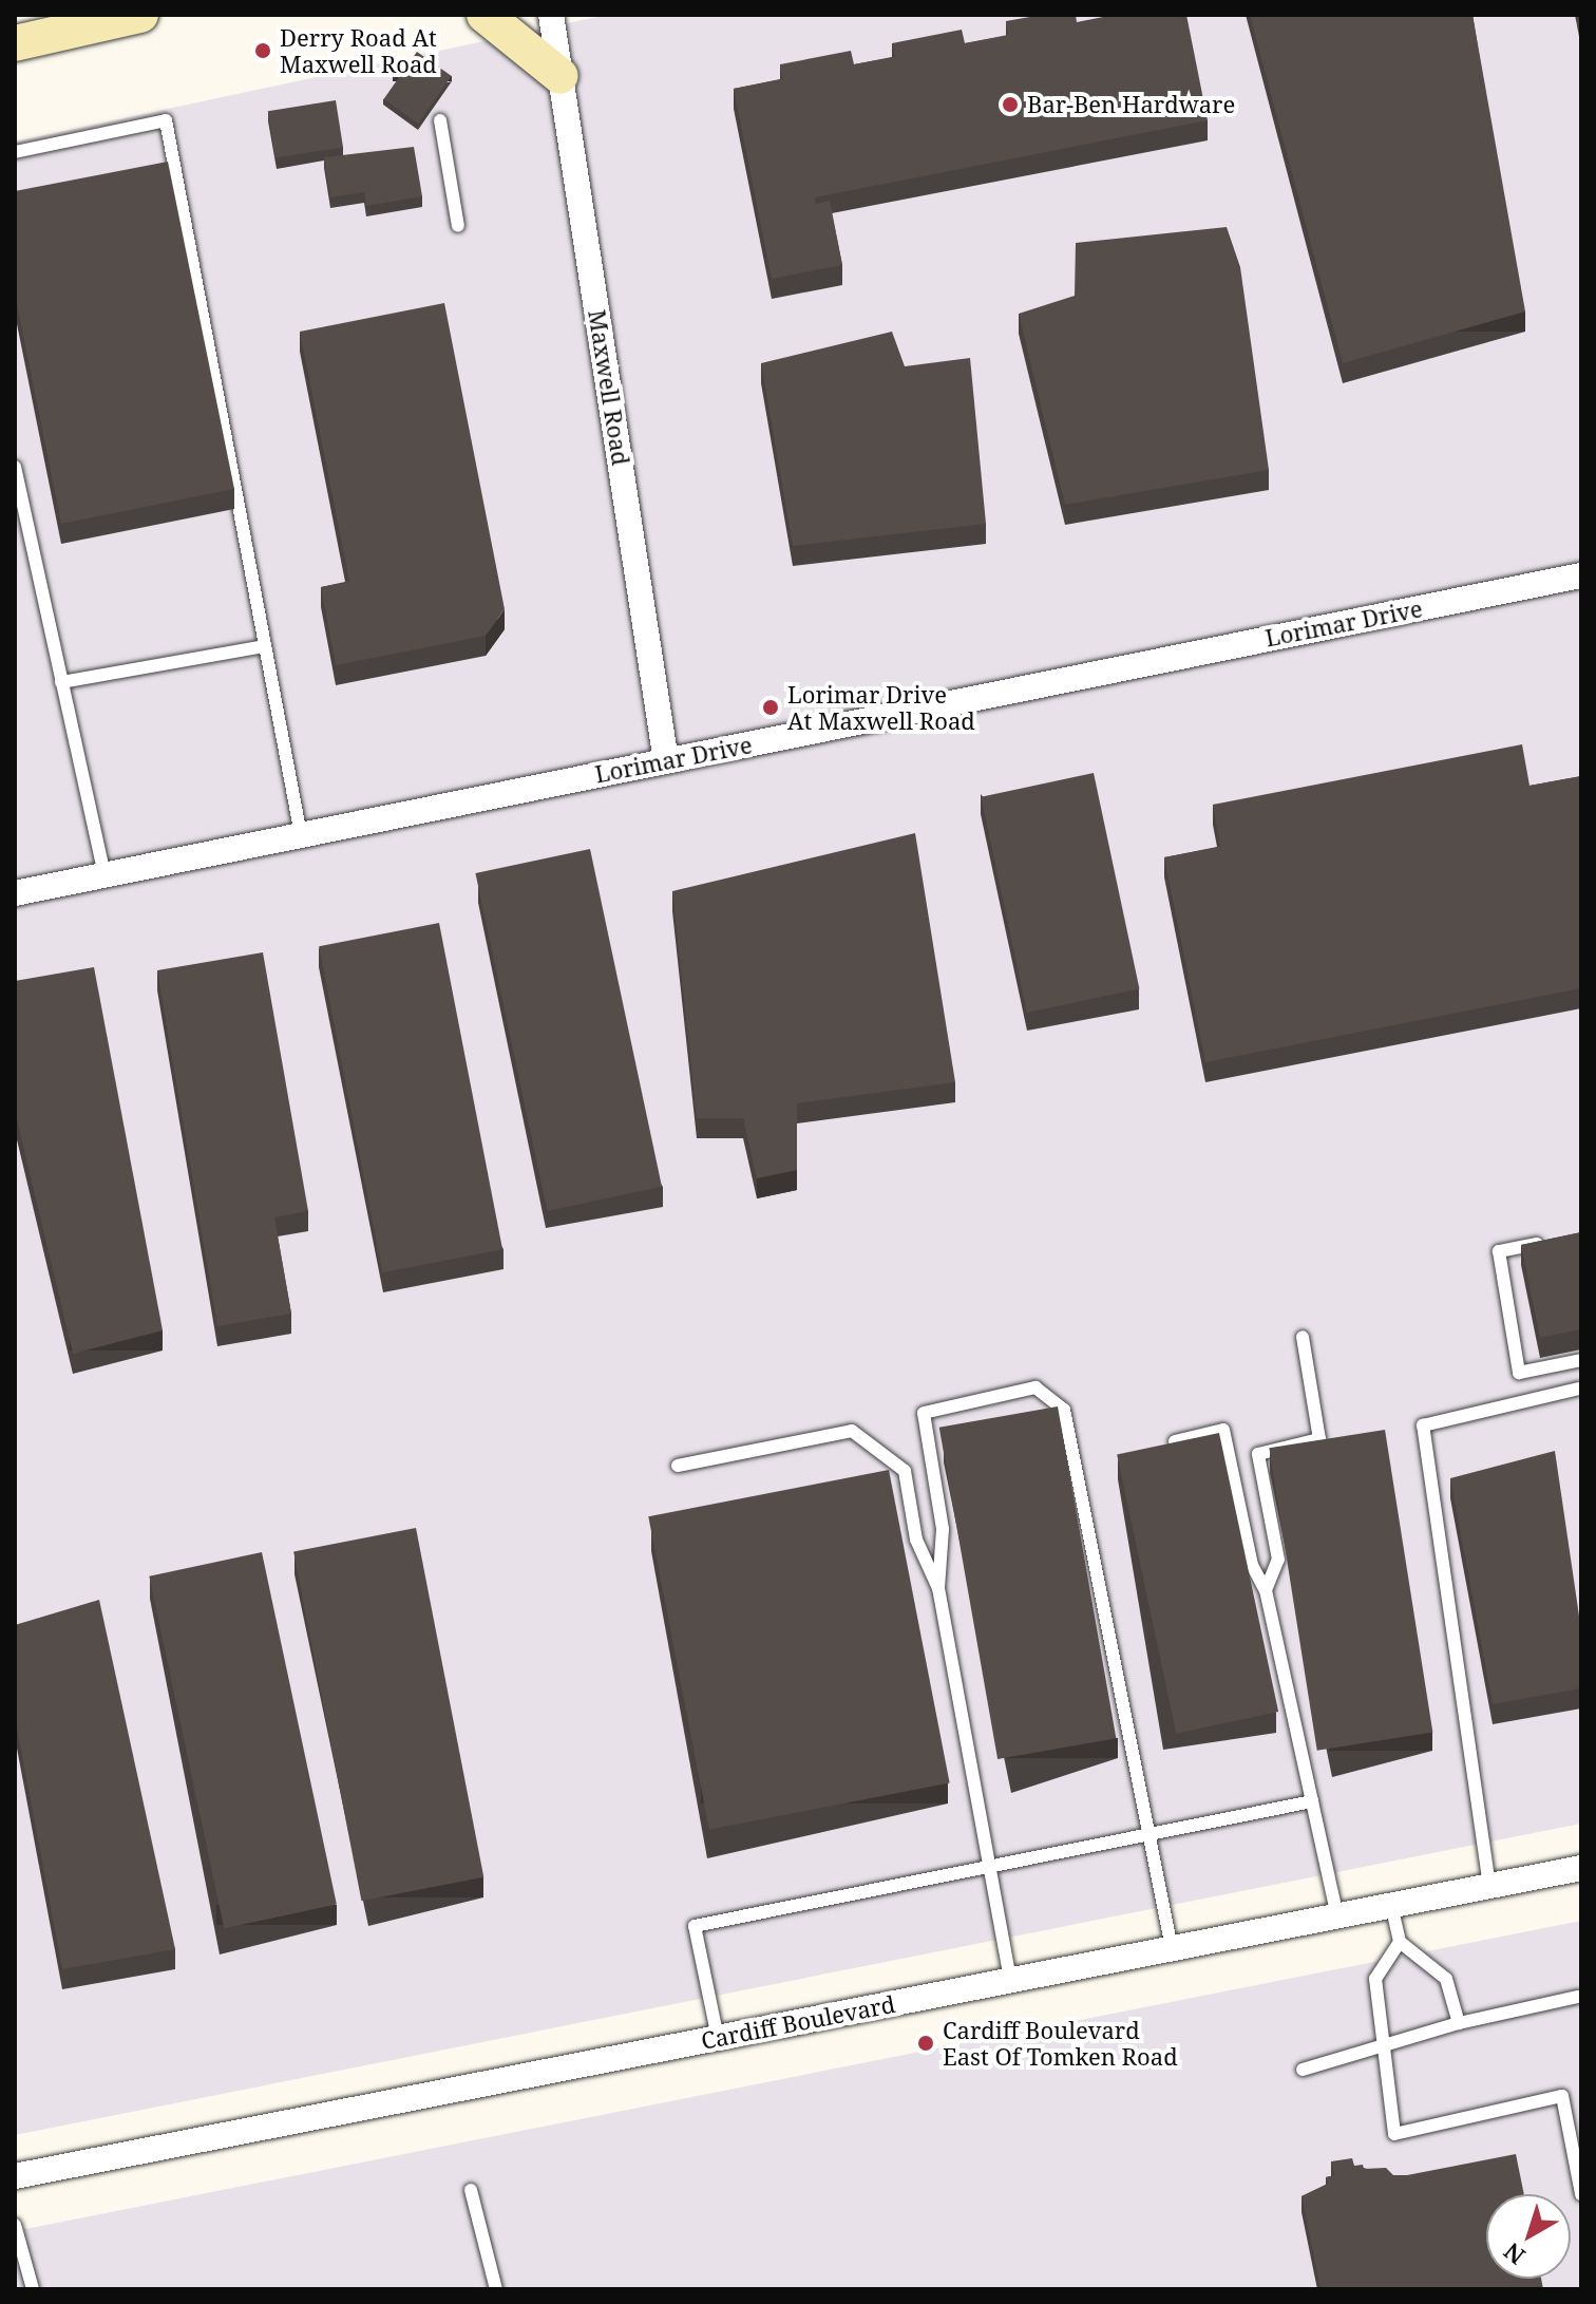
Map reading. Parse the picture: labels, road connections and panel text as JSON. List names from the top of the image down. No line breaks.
{"streets":{"street":["Maxwell Road","Lorimar Drive","Cardiff Boulevard"]},"crossings":[["Maxwell Road","Lorimar Drive"]],"places":["Derry Road At Maxwell Road","Bar-Ben Hardware","Lorimar Drive At Maxwell Road","Cardiff Boulevard East Of Tomken Road"],"north":"bottom left"}
